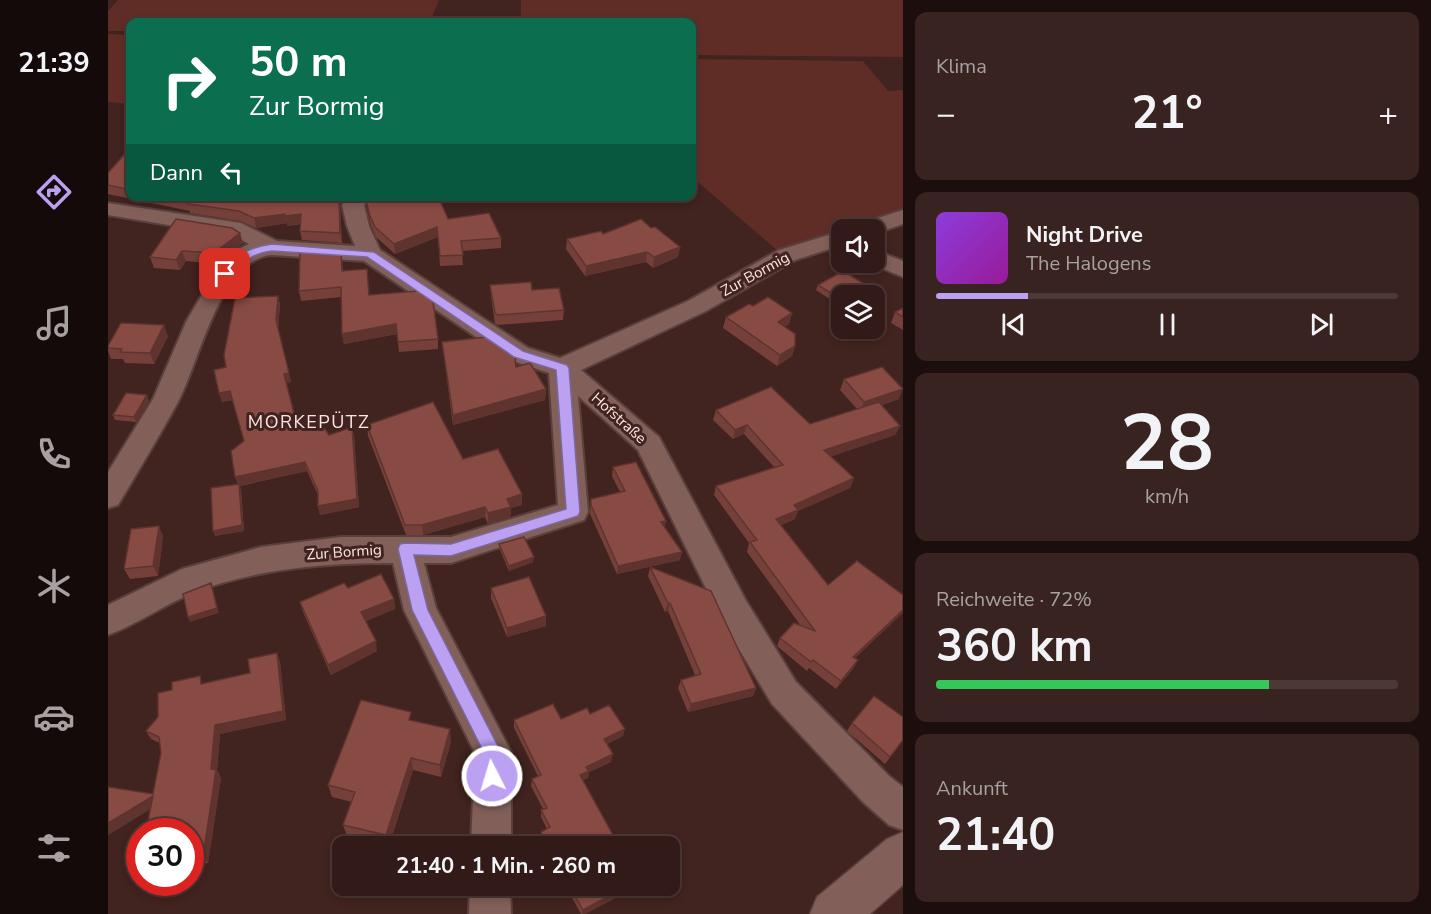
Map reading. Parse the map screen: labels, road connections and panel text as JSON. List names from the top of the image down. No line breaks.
{"streets":{"street":["Zur Bormig","Hofstraße"]},"crossings":[["Zur Bormig","Hofstraße"]],"districts":["MORKEPÜTZ"],"page":{"tabs":"21:39","tile":["Klima",["28","km/h"],["Reichweite · 72%","360 km"],["Ankunft","21:40"]],"turn":["50 m","Zur Bormig"],"heat":["−","21°","+"],"then":"Dann","song":["Night Drive","The Halogens"],"limit":"30","trip":"21:40 · 1 Min. · 260 m"}}
